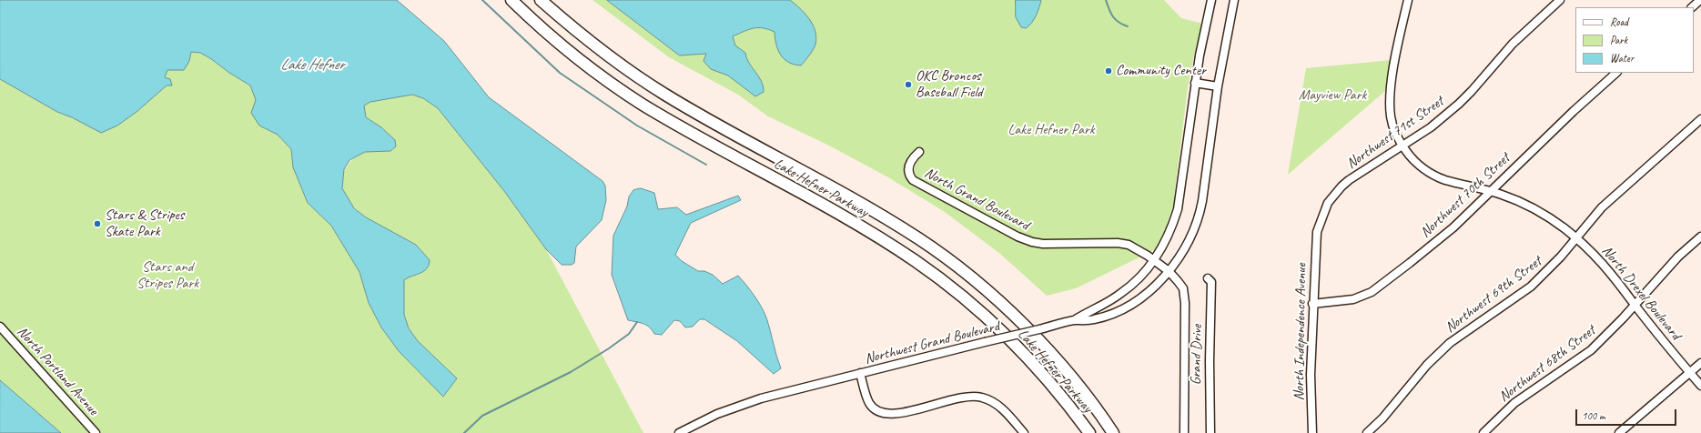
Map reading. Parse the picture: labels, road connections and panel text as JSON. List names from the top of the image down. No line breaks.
{"streets":{"highway":["Lake Hefner Parkway"],"street":["Northwest 71st Street","Northwest 70th Street","North Grand Boulevard","North Drexel Boulevard","Northwest 69th Street","North Independence Avenue","Northwest Grand Boulevard","Grand Drive","Northwest 68th Street","North Portland Avenue"]},"crossings":[["Northwest 71st Street","North Drexel Boulevard"],["Northwest 71st Street","North Independence Avenue"],["Northwest 70th Street","North Drexel Boulevard"],["Northwest 70th Street","North Independence Avenue"],["North Grand Boulevard","Northwest Grand Boulevard"],["North Drexel Boulevard","Northwest 69th Street"],["North Drexel Boulevard","Northwest 68th Street"]],"water":["Lake Hefner"],"parks":["Mayview Park","Lake Hefner Park","Stars and Stripes Park"],"places":["Community Center","OKC Broncos Baseball Field","Stars & Stripes Skate Park"],"legend":["Road","Park","Water"],"scale_bar":"100 m"}
